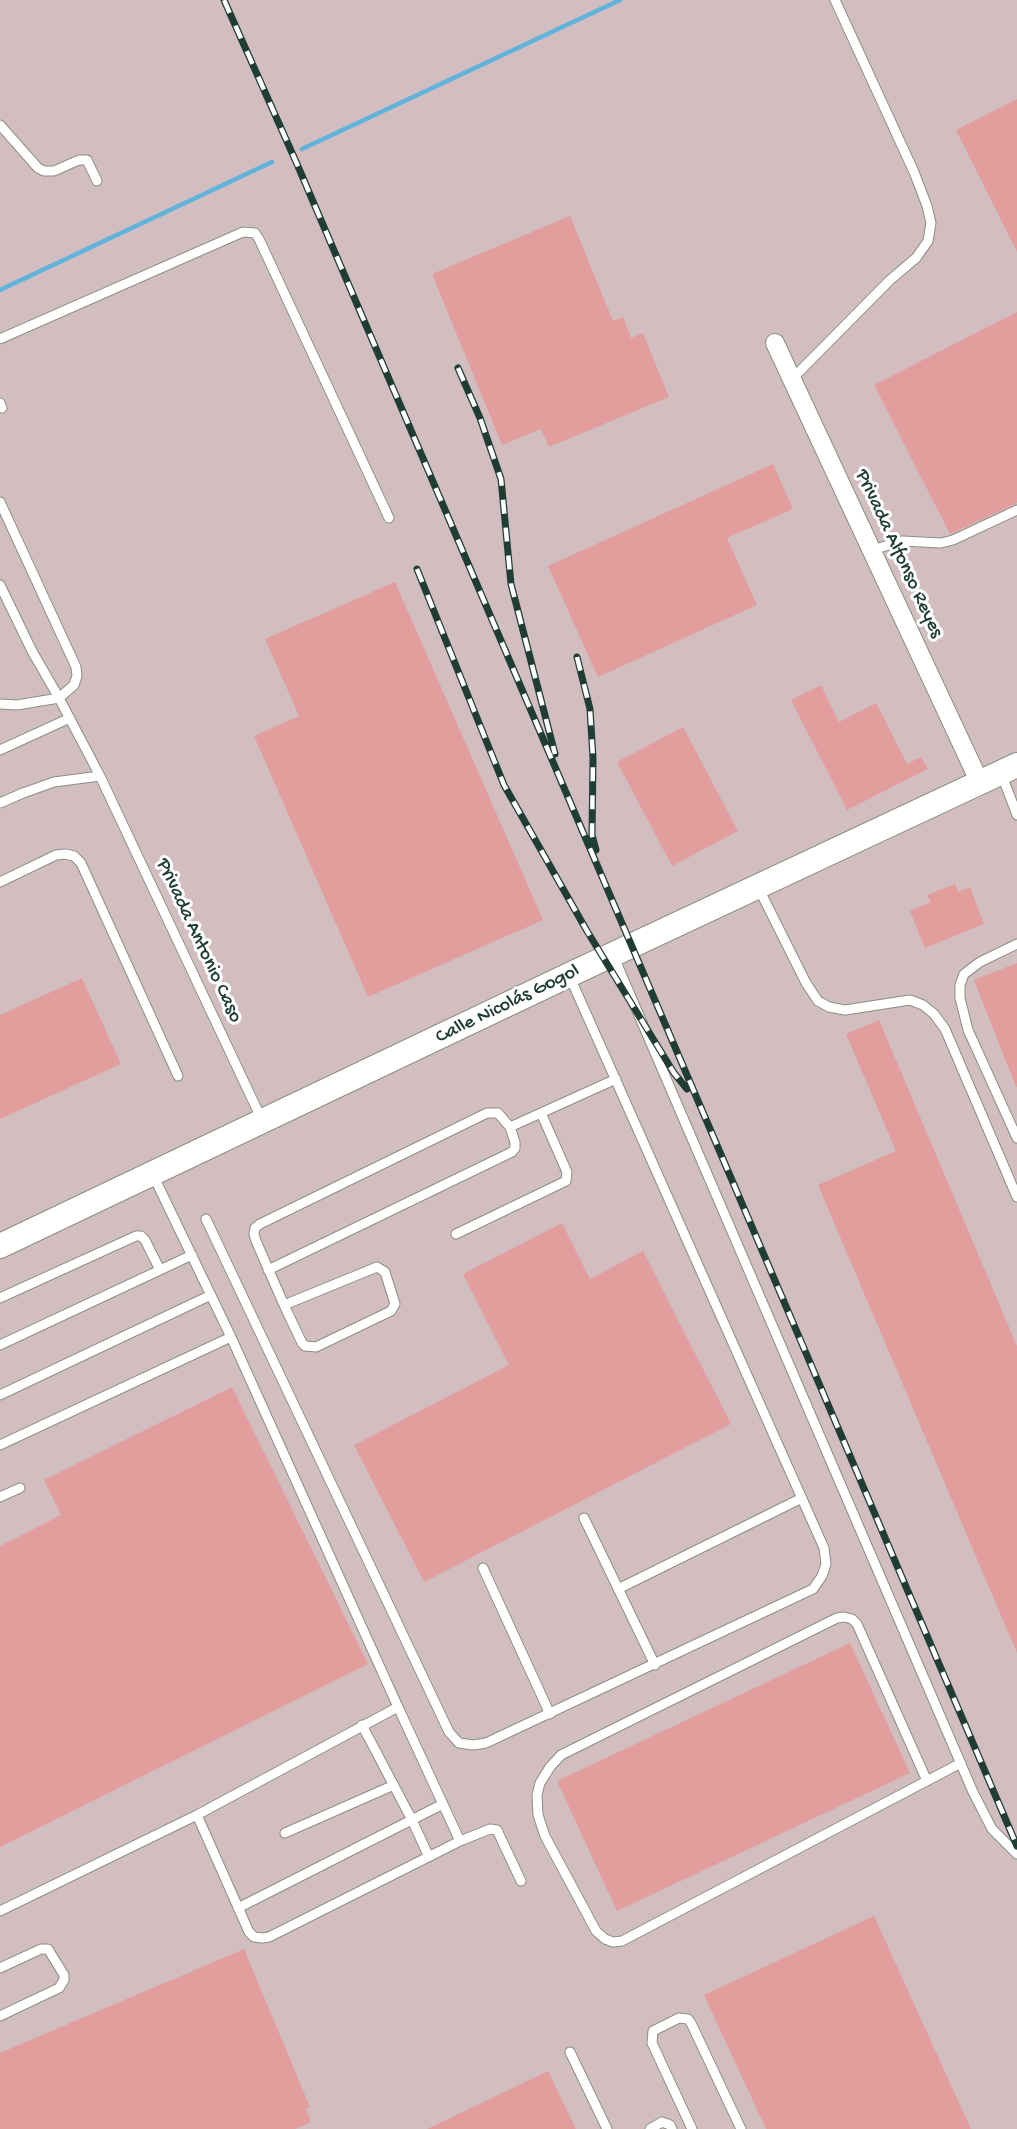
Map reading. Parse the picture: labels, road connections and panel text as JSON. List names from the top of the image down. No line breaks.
{"streets":{"street":["Privada Alfonso Reyes","Calle Nicolás Gogol"],"lane":["Privada Antonio Caso"]},"crossings":[["Privada Alfonso Reyes","Calle Nicolás Gogol"],["Privada Antonio Caso","Calle Nicolás Gogol"]]}
